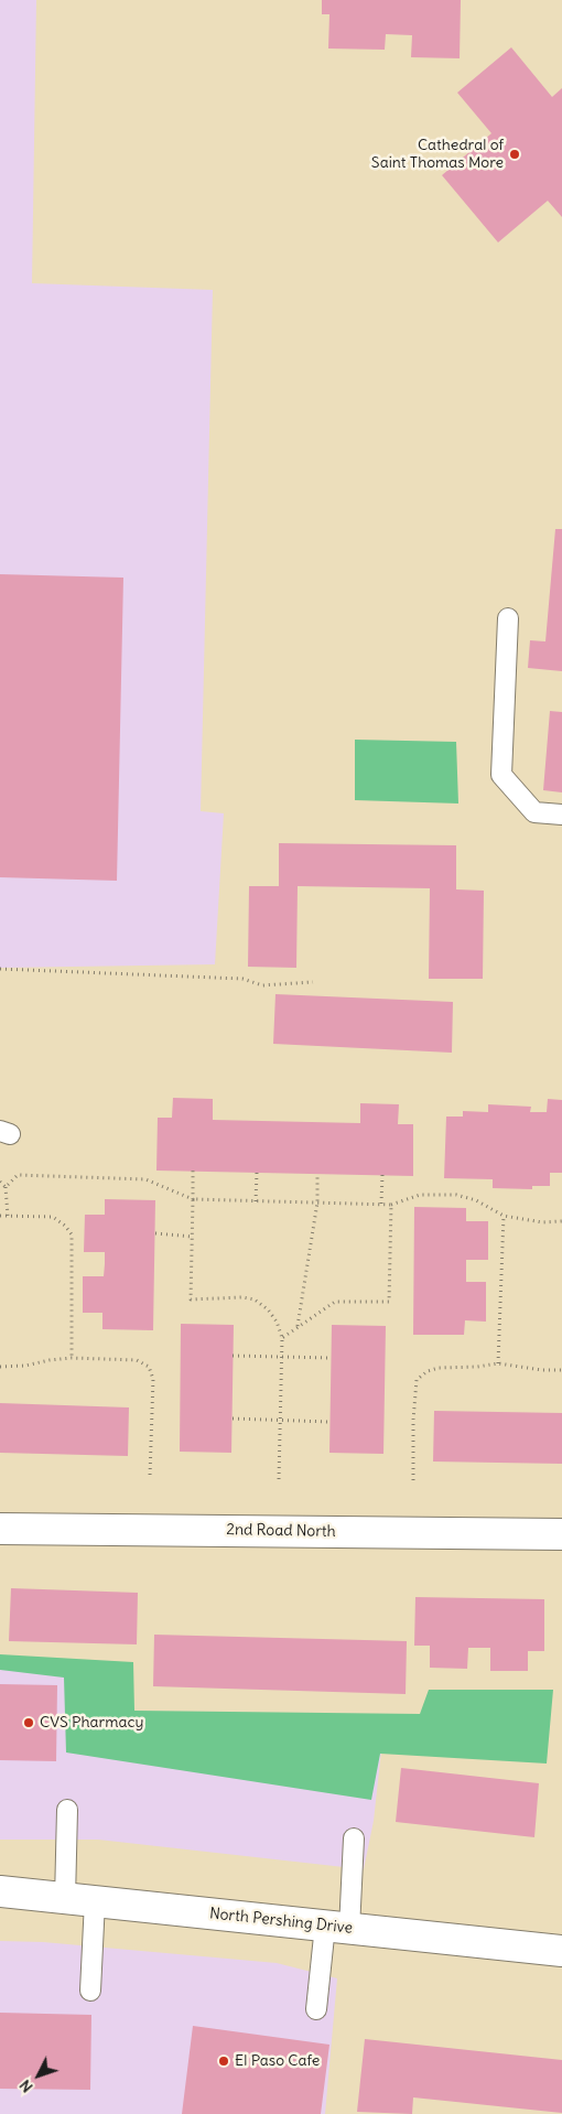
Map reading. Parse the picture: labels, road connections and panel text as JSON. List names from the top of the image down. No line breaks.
{"streets":{"street":["2nd Road North","North Pershing Drive"]},"places":["Cathedral of Saint Thomas More","CVS Pharmacy","El Paso Cafe"],"north":"bottom left"}
